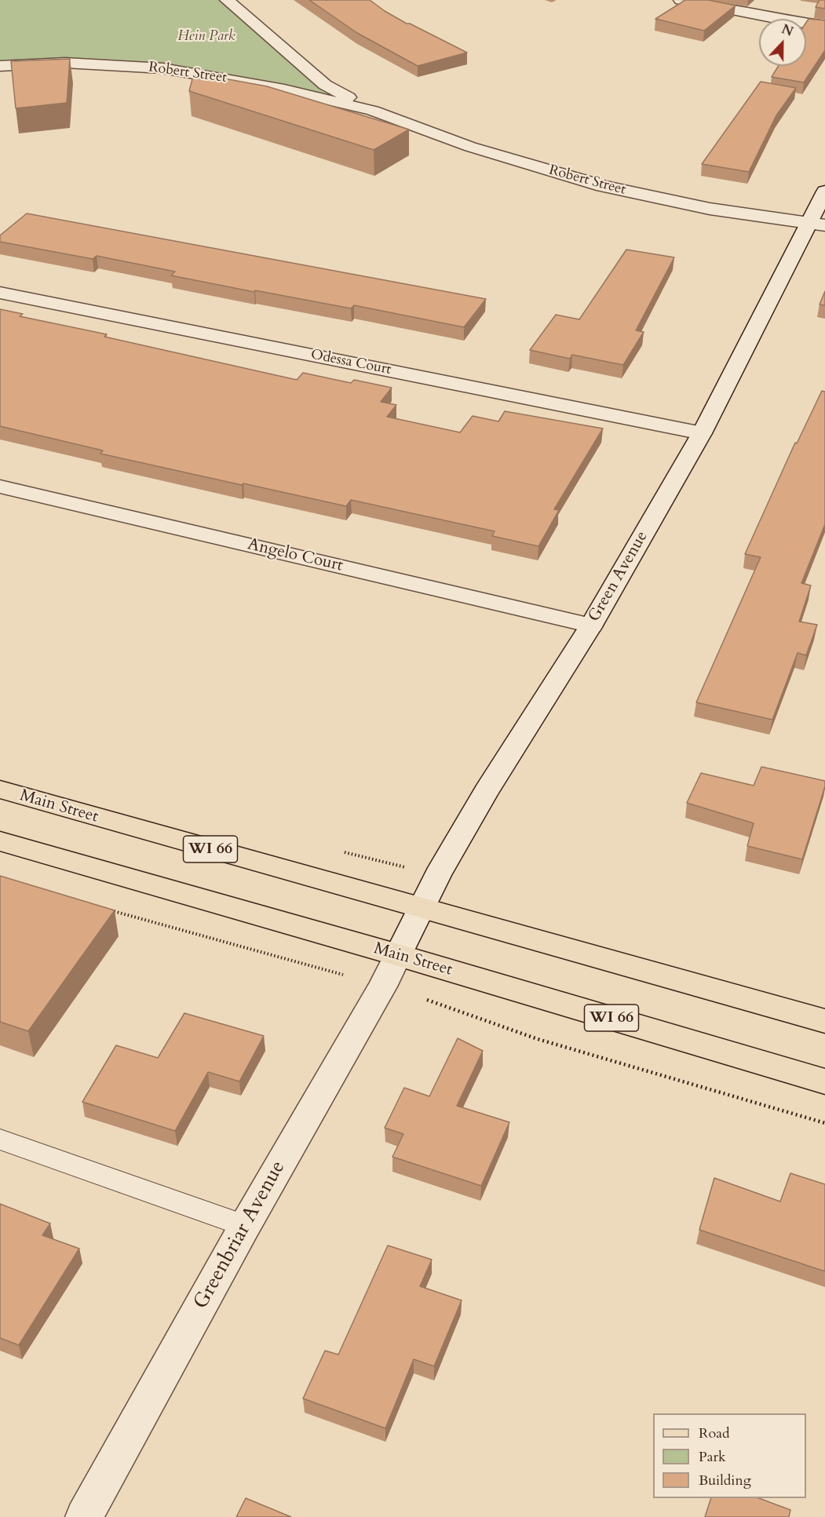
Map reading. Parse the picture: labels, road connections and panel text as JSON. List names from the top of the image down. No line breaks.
{"streets":{"main road":["Main Street","WI 66"],"street":["Robert Street","Odessa Court","Angelo Court","Green Avenue","Greenbriar Avenue"]},"crossings":[["Robert Street","Green Avenue"],["Odessa Court","Green Avenue"],["Angelo Court","Green Avenue"],["Green Avenue","Main Street"],["Green Avenue","Greenbriar Avenue"],["Main Street","Greenbriar Avenue"]],"parks":["Hein Park"],"legend":["Road","Park","Building"],"north":"top"}
